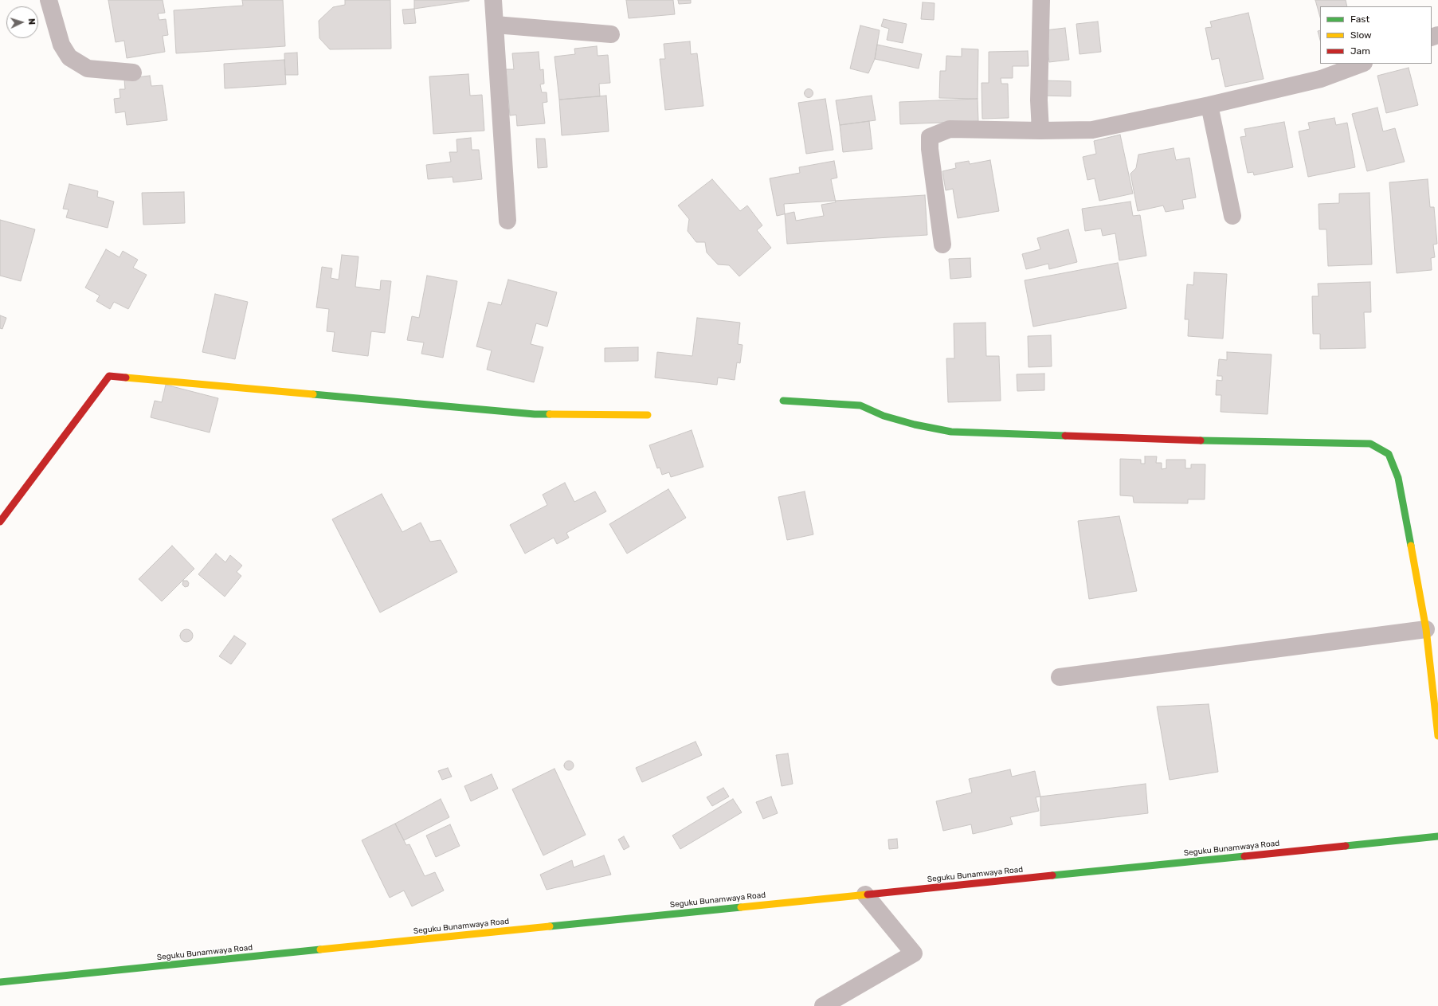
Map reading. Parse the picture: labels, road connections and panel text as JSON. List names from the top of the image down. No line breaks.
{"streets":{"street":["Seguku Bunamwaya Road"]},"legend":["Fast","Slow","Jam"],"north":"right"}
